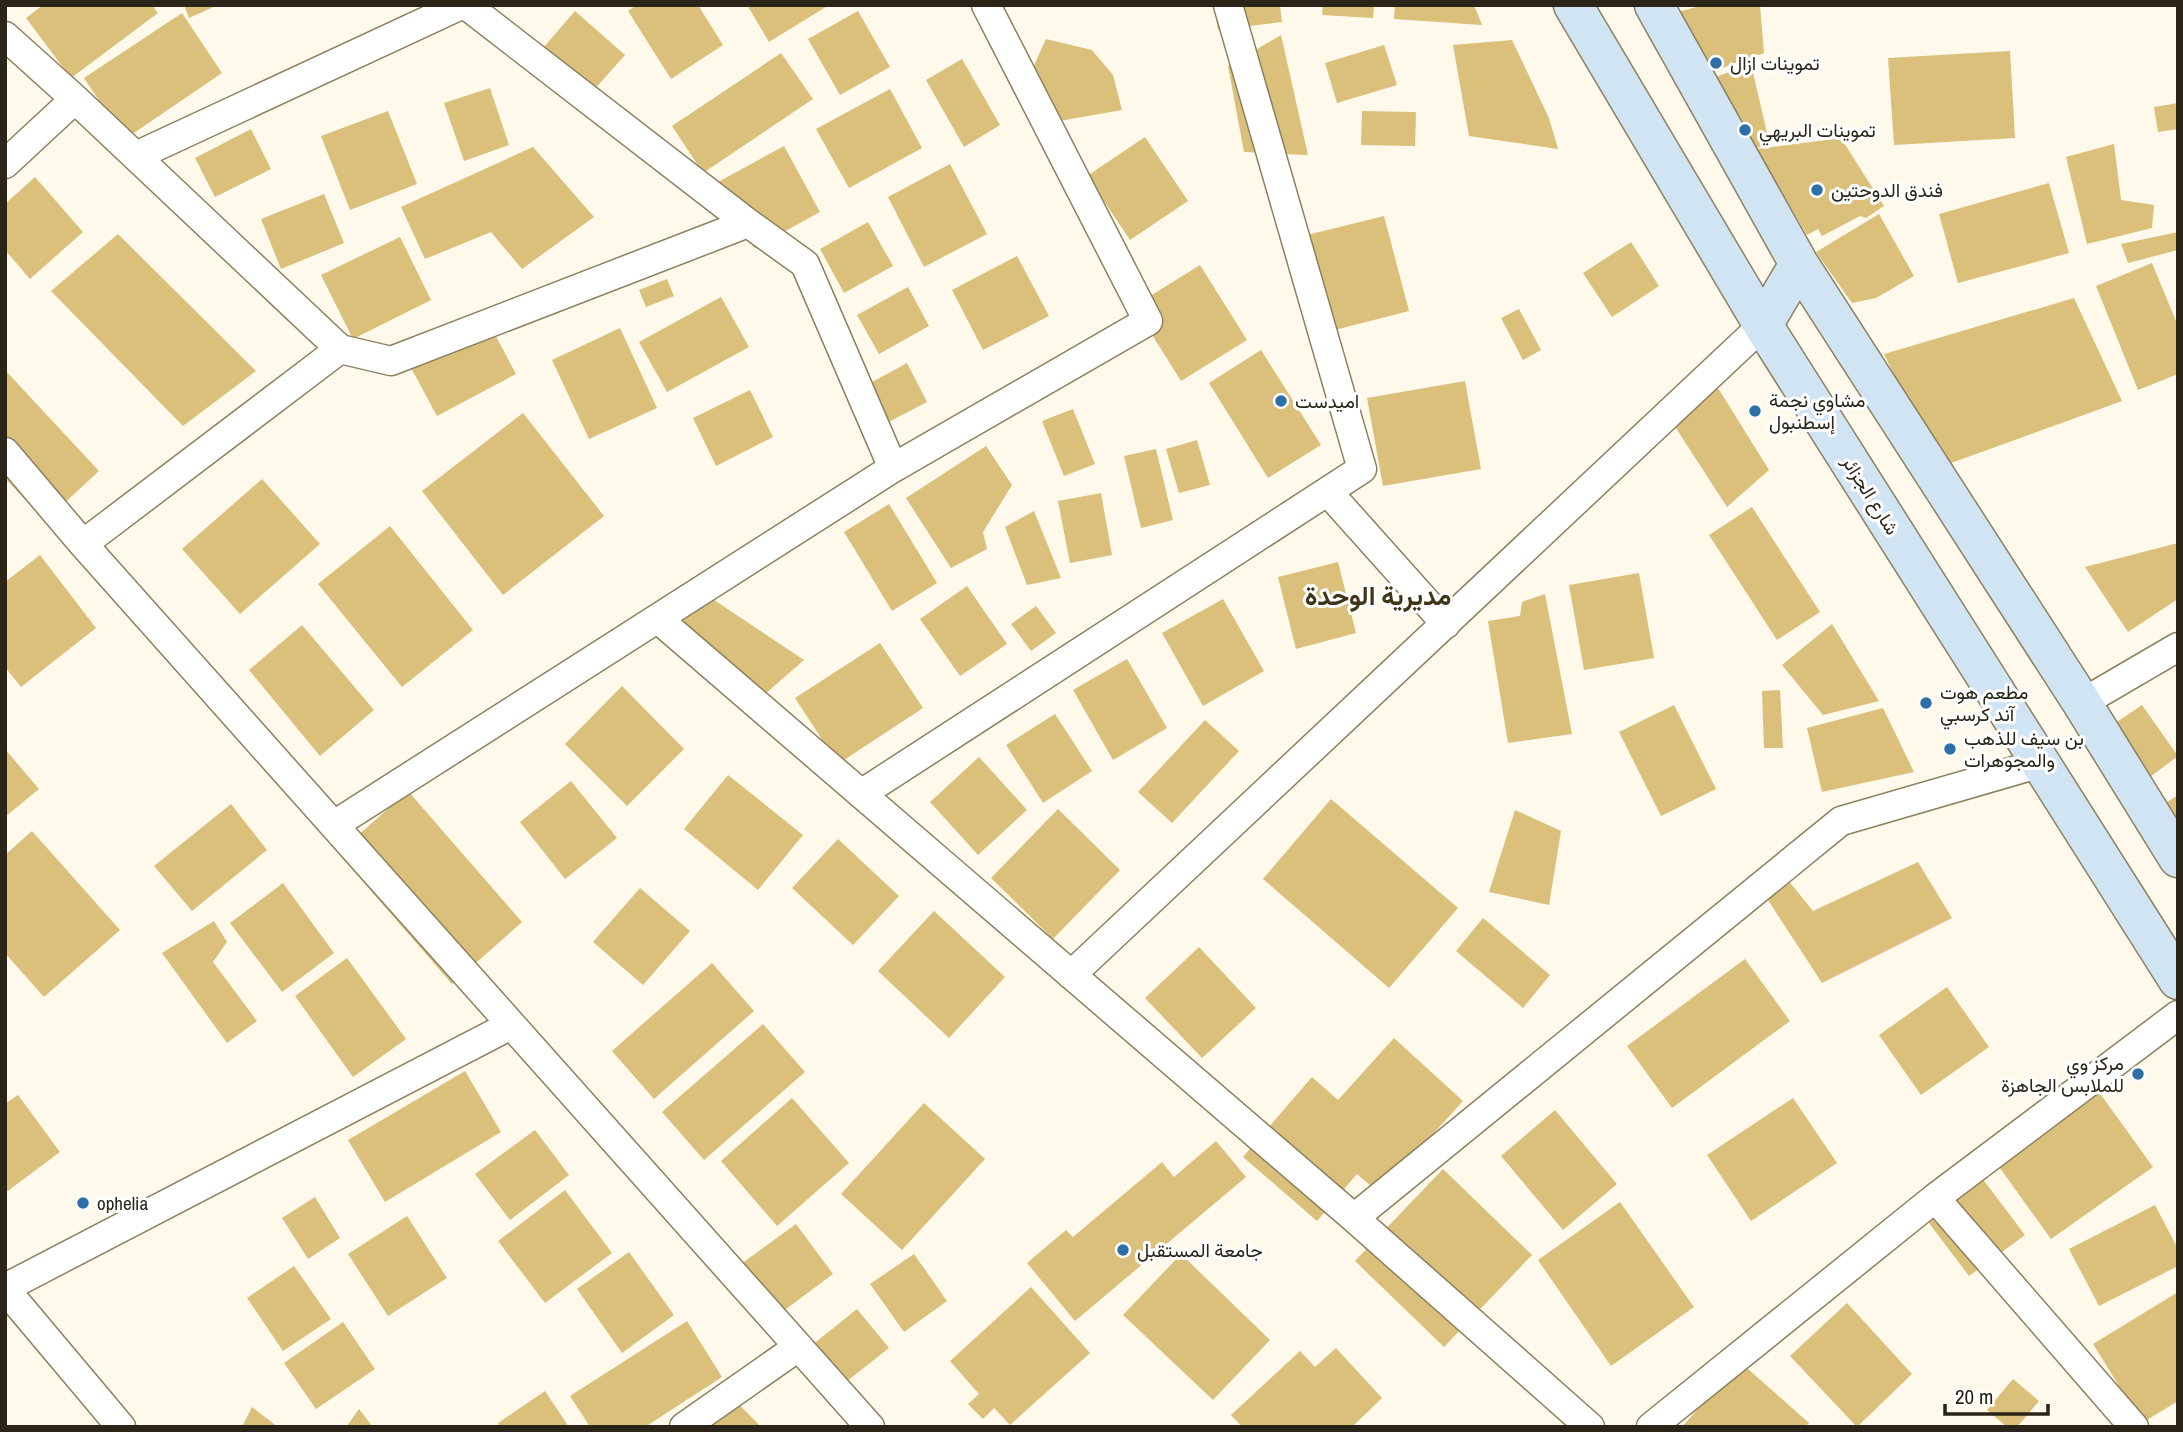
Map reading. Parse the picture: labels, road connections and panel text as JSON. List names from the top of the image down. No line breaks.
{"streets":{"main road":["شارع الجزائر"]},"districts":["مديرية الوحدة"],"places":["تموينات ازال","تموينات البريهي","فندق الدوحتين","اميدست","مشاوي نجمة إسطنبول","مطعم هوت آند كرسبي","بن سيف للذهب والمجوهرات","مركز وي للملابس الجاهزة","ophelia","جامعة المستقبل"],"scale_bar":"20 m"}
